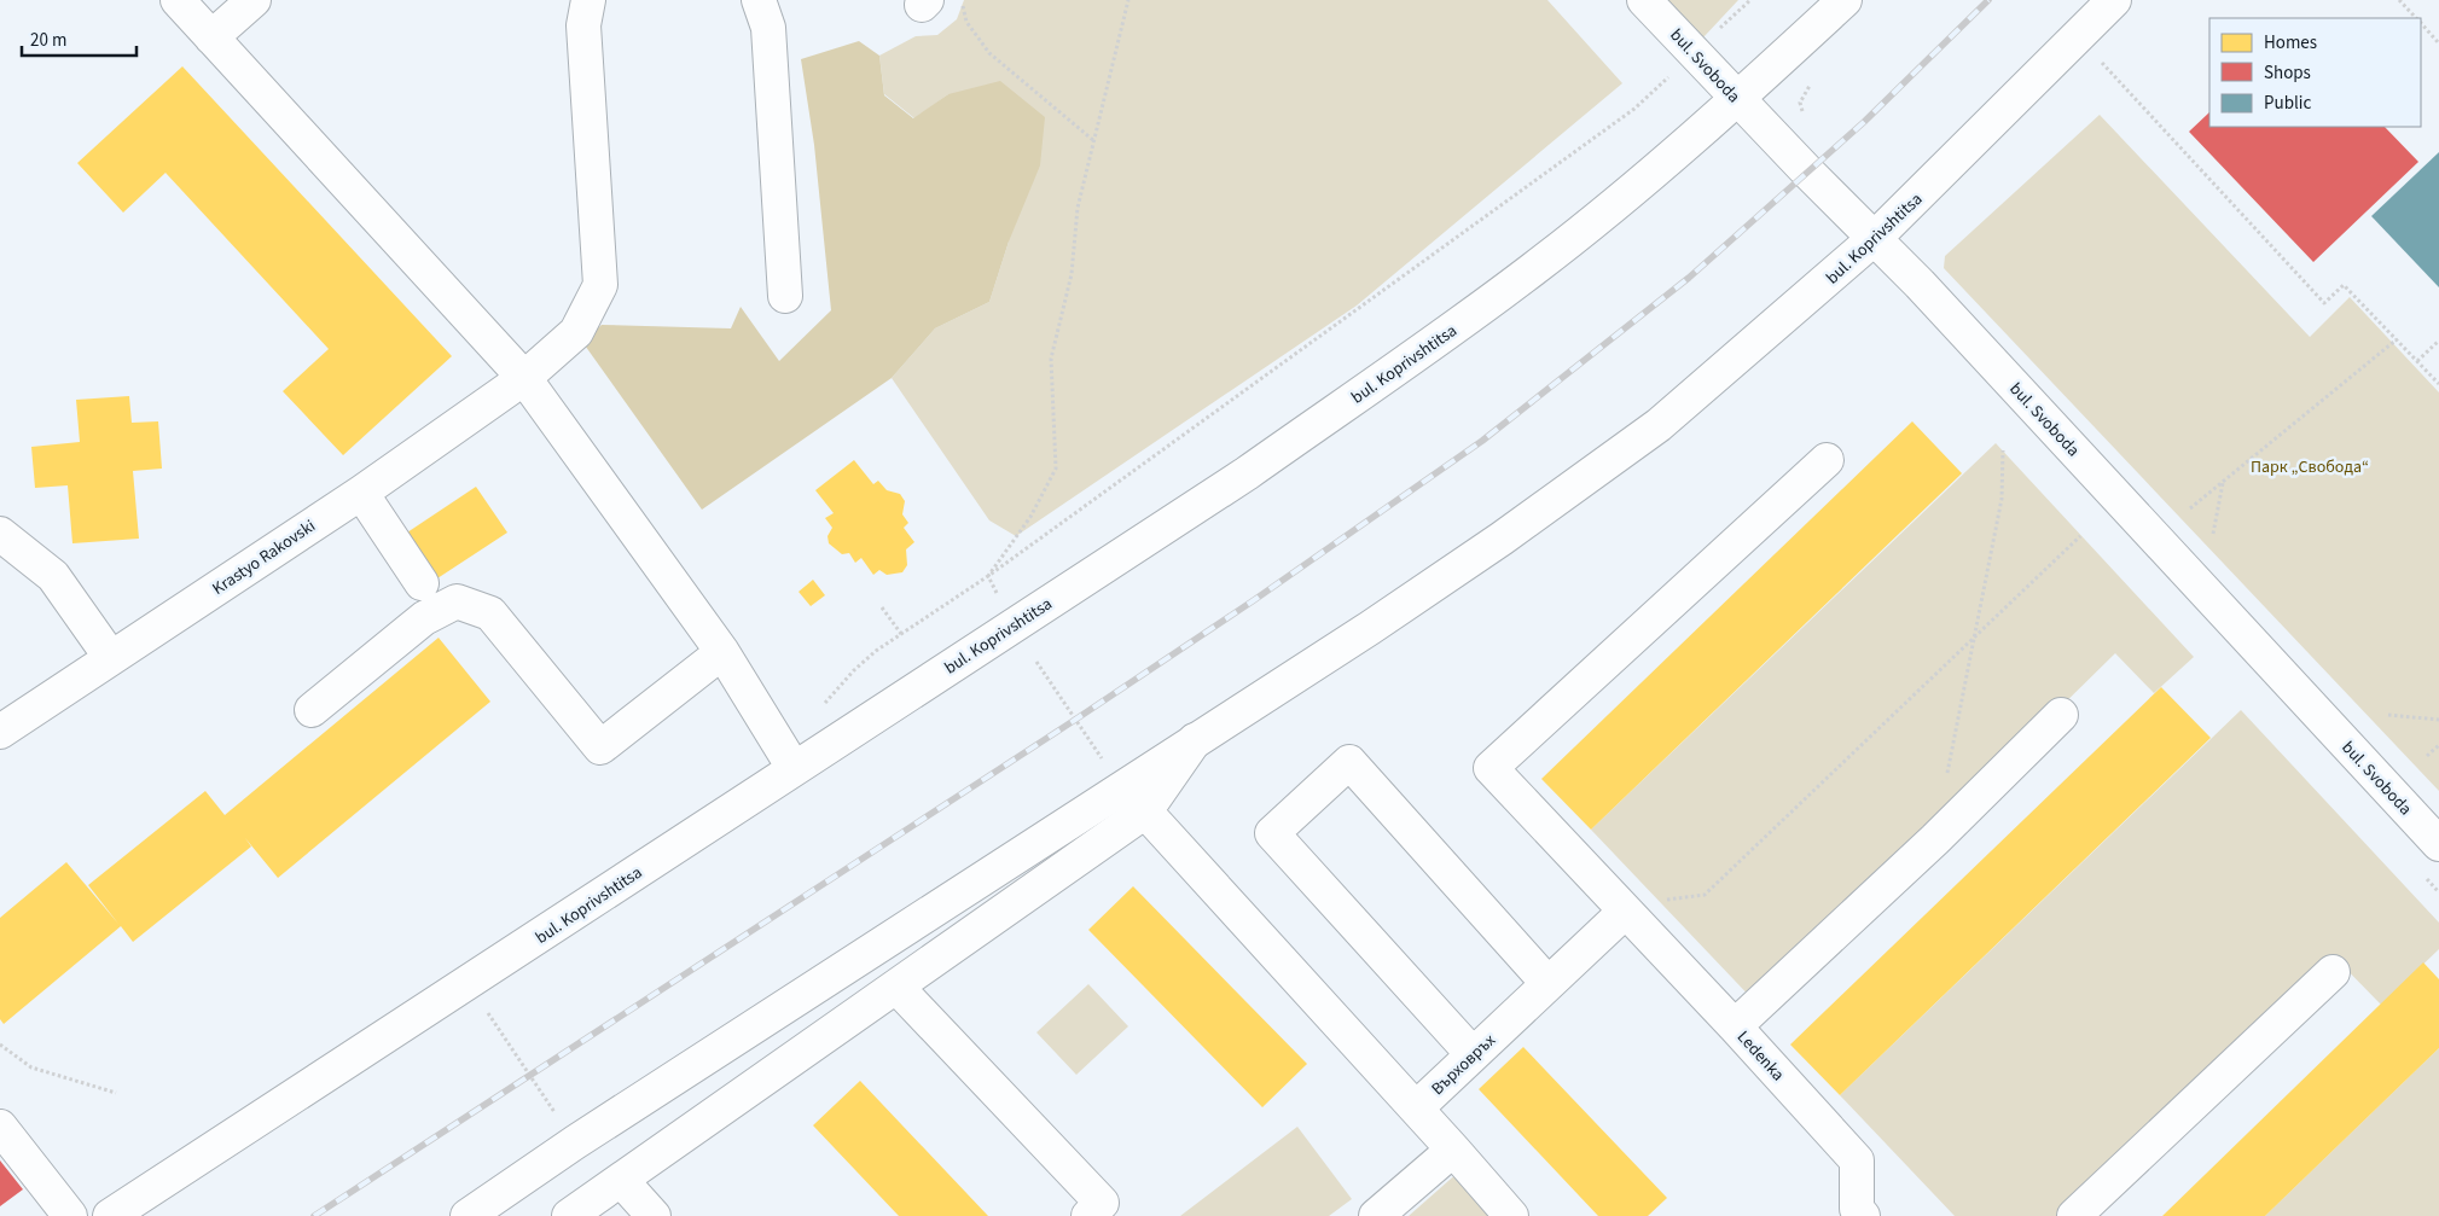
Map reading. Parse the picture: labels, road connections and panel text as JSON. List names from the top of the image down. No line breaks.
{"streets":{"main road":["bul. Svoboda","bul. Koprivshtitsa","Krastyo Rakovski","Ledenka","Върховръх"]},"crossings":[["bul. Svoboda","bul. Koprivshtitsa"],["Ledenka","Върховръх"]],"parks":["Парк „Свобода“"],"legend":["Homes","Shops","Public"],"scale_bar":"20 m"}
